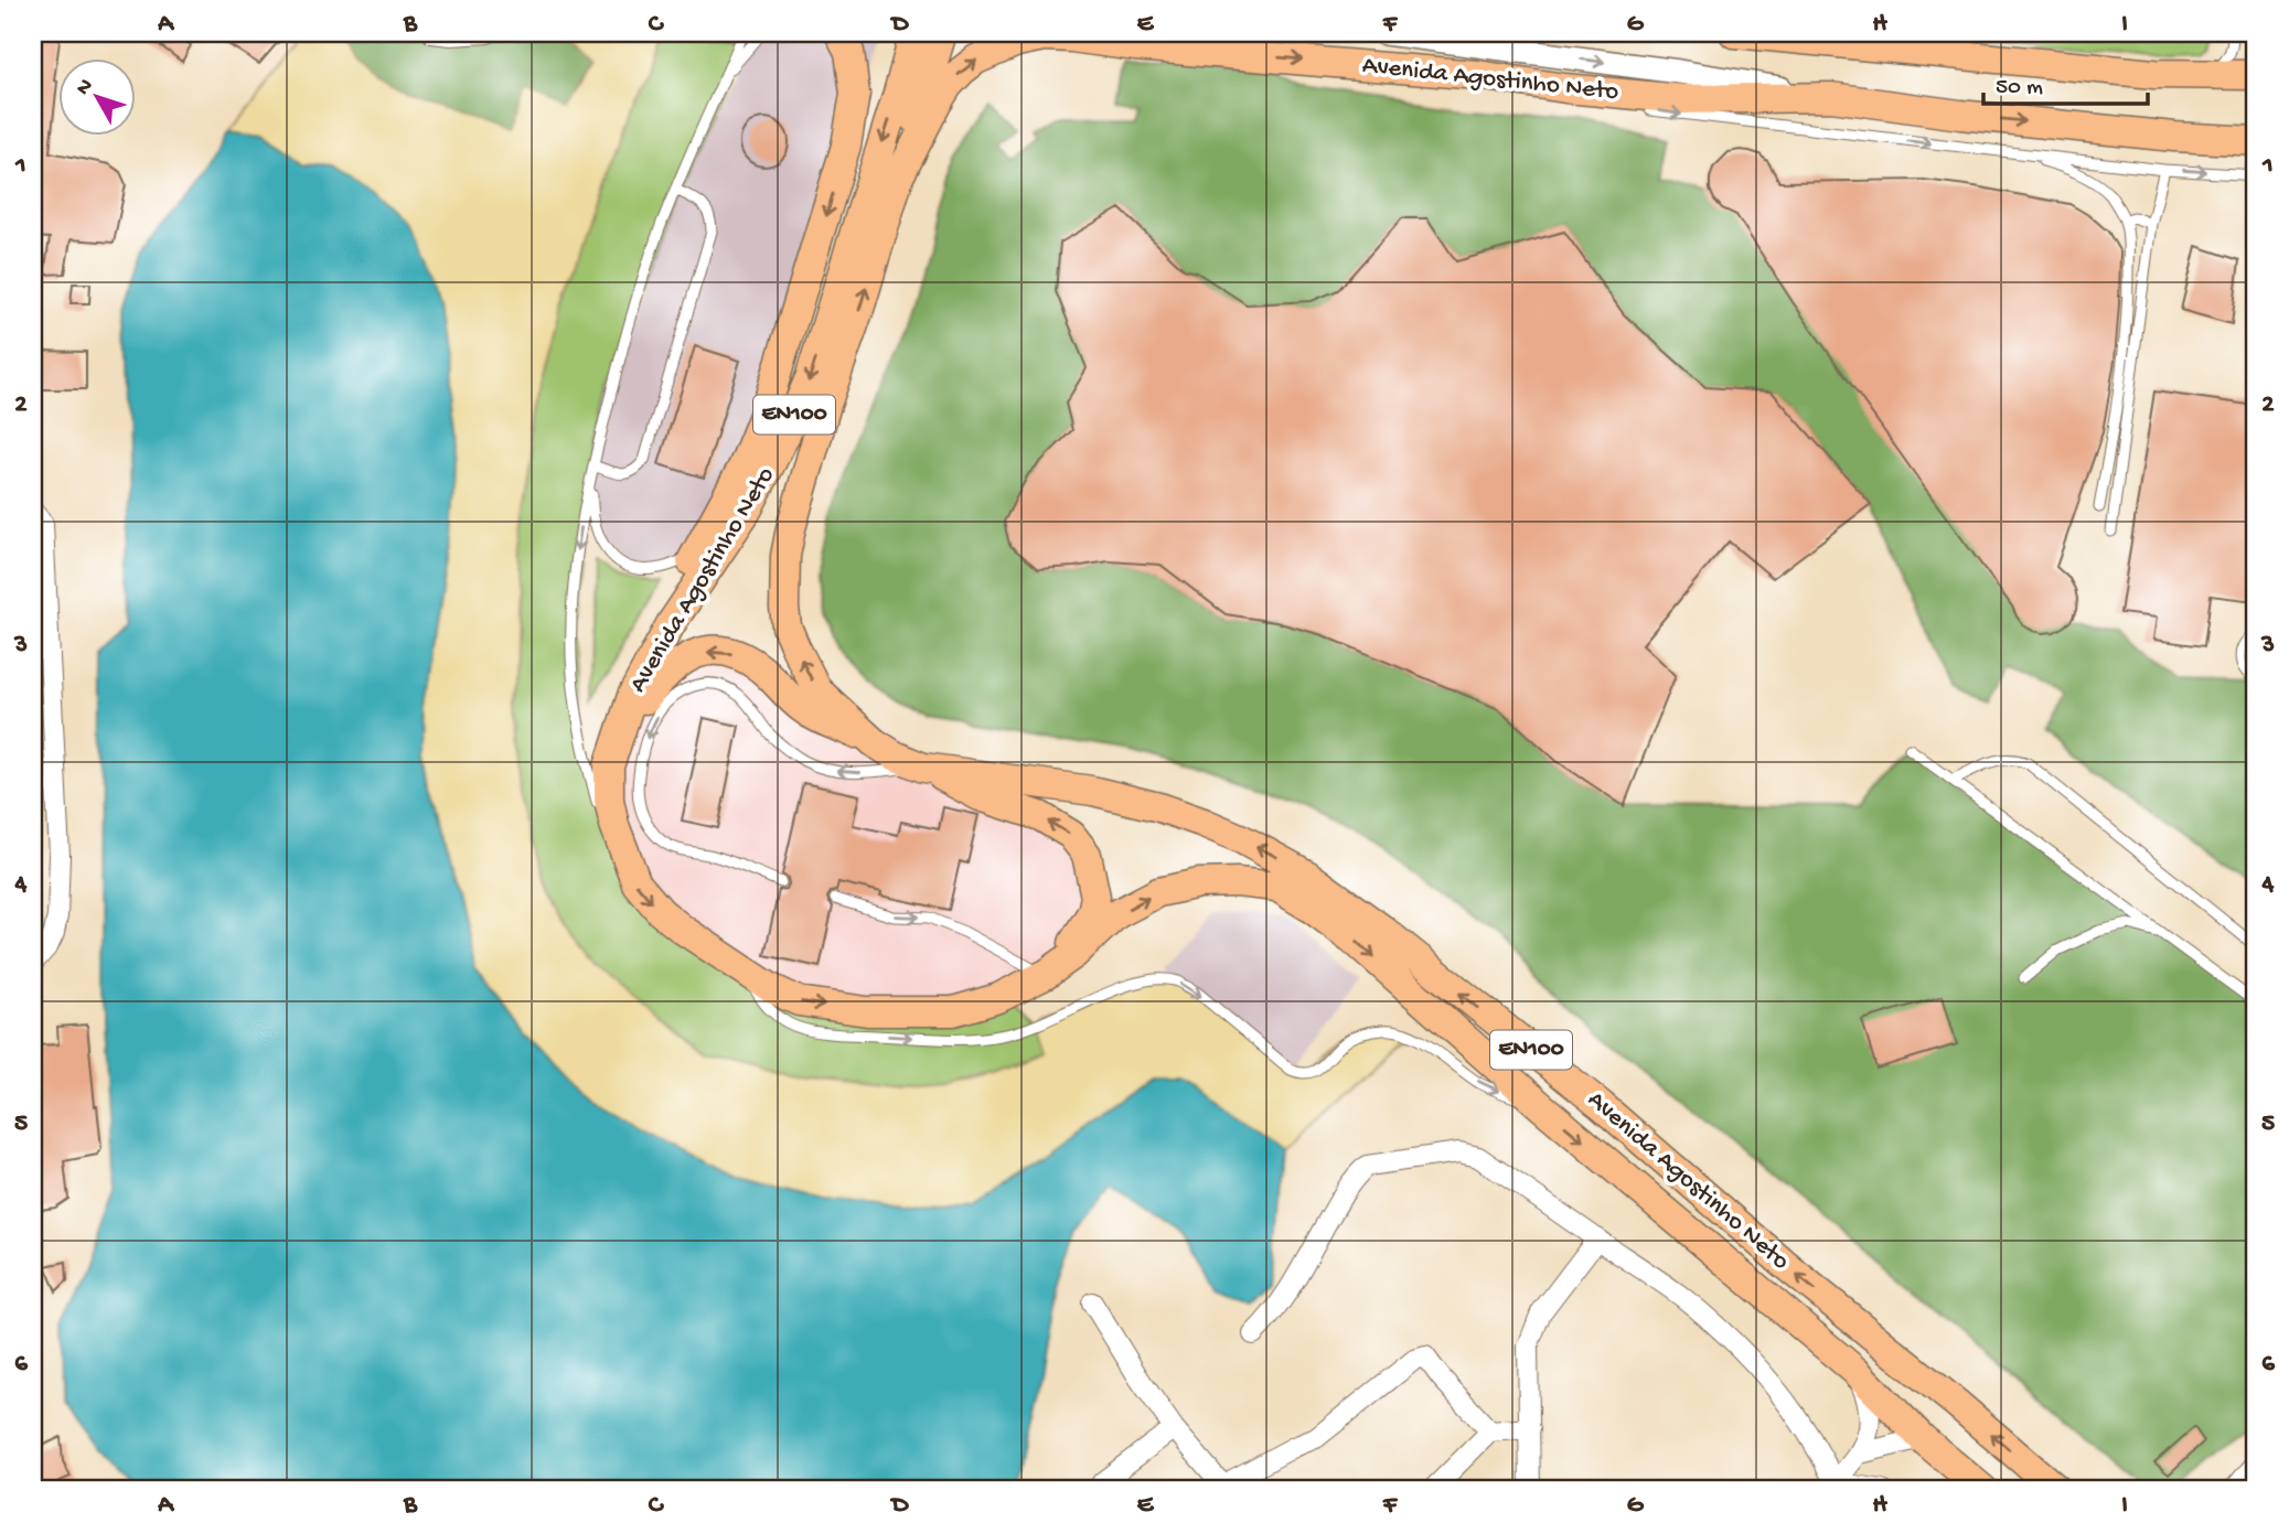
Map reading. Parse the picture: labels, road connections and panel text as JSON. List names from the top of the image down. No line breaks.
{"streets":{"main road":["Avenida Agostinho Neto","EN100"]},"crossings":[["Avenida Agostinho Neto","EN100"]],"scale_bar":"50 m","north":"top left","grid":{"columns":["A","B","C","D","E","F","G","H","I"],"rows":["1","2","3","4","5","6"]}}
